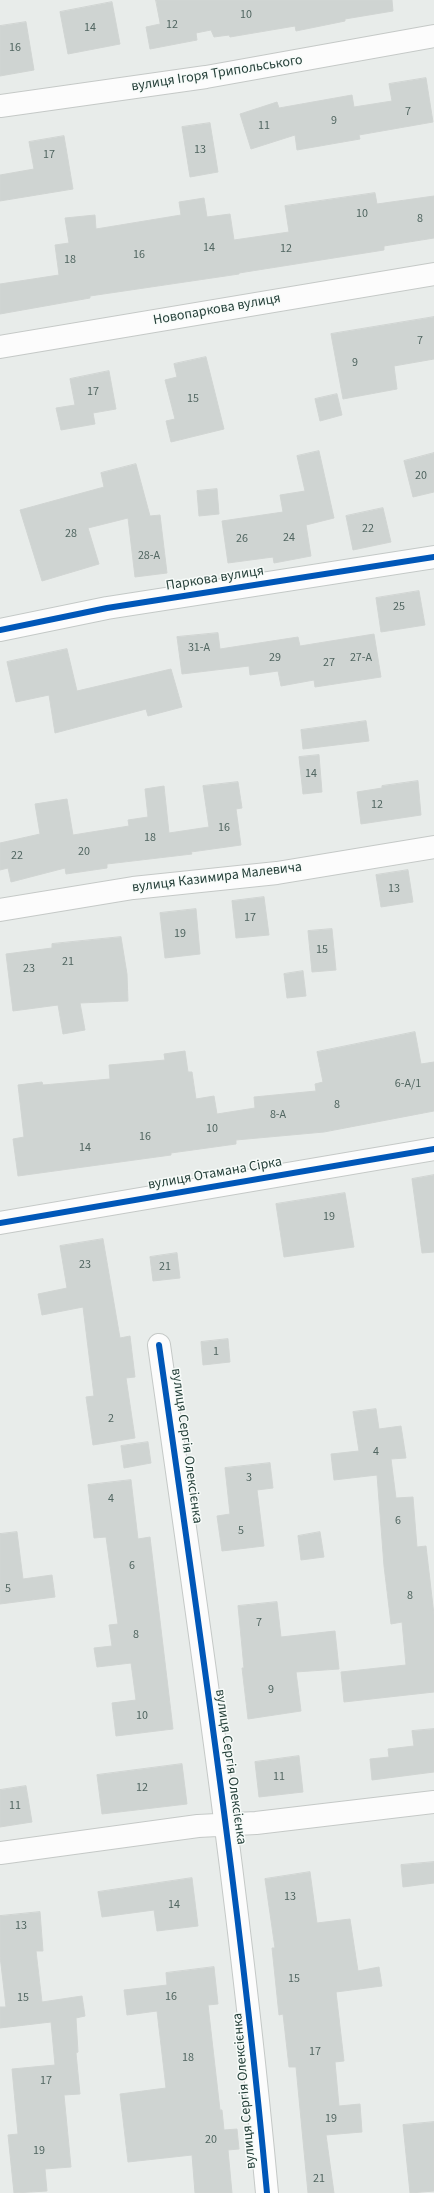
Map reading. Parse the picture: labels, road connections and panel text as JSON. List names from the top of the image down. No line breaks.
{"streets":{"street":["вулиця Ігоря Трипольського","Новопаркова вулиця","Паркова вулиця","вулиця Казимира Малевича","вулиця Отамана Сірка","вулиця Сергія Олексієнка"]},"house_numbers":["10","12","14","16","7","9","11","13","17","10","8","14","12","16","18","7","9","17","15","20","22","28","24","26","28-А","25","31-А","29","27-А","27","14","12","16","18","20","22","13","17","19","15","21","23","6-А/1","8","8-А","10","16","14","19","23","21","1","2","4","3","4","6","5","6","5","8","7","8","9","10","11","12","11","13","14","13","15","16","15","17","18","17","19","20","19","21"]}
